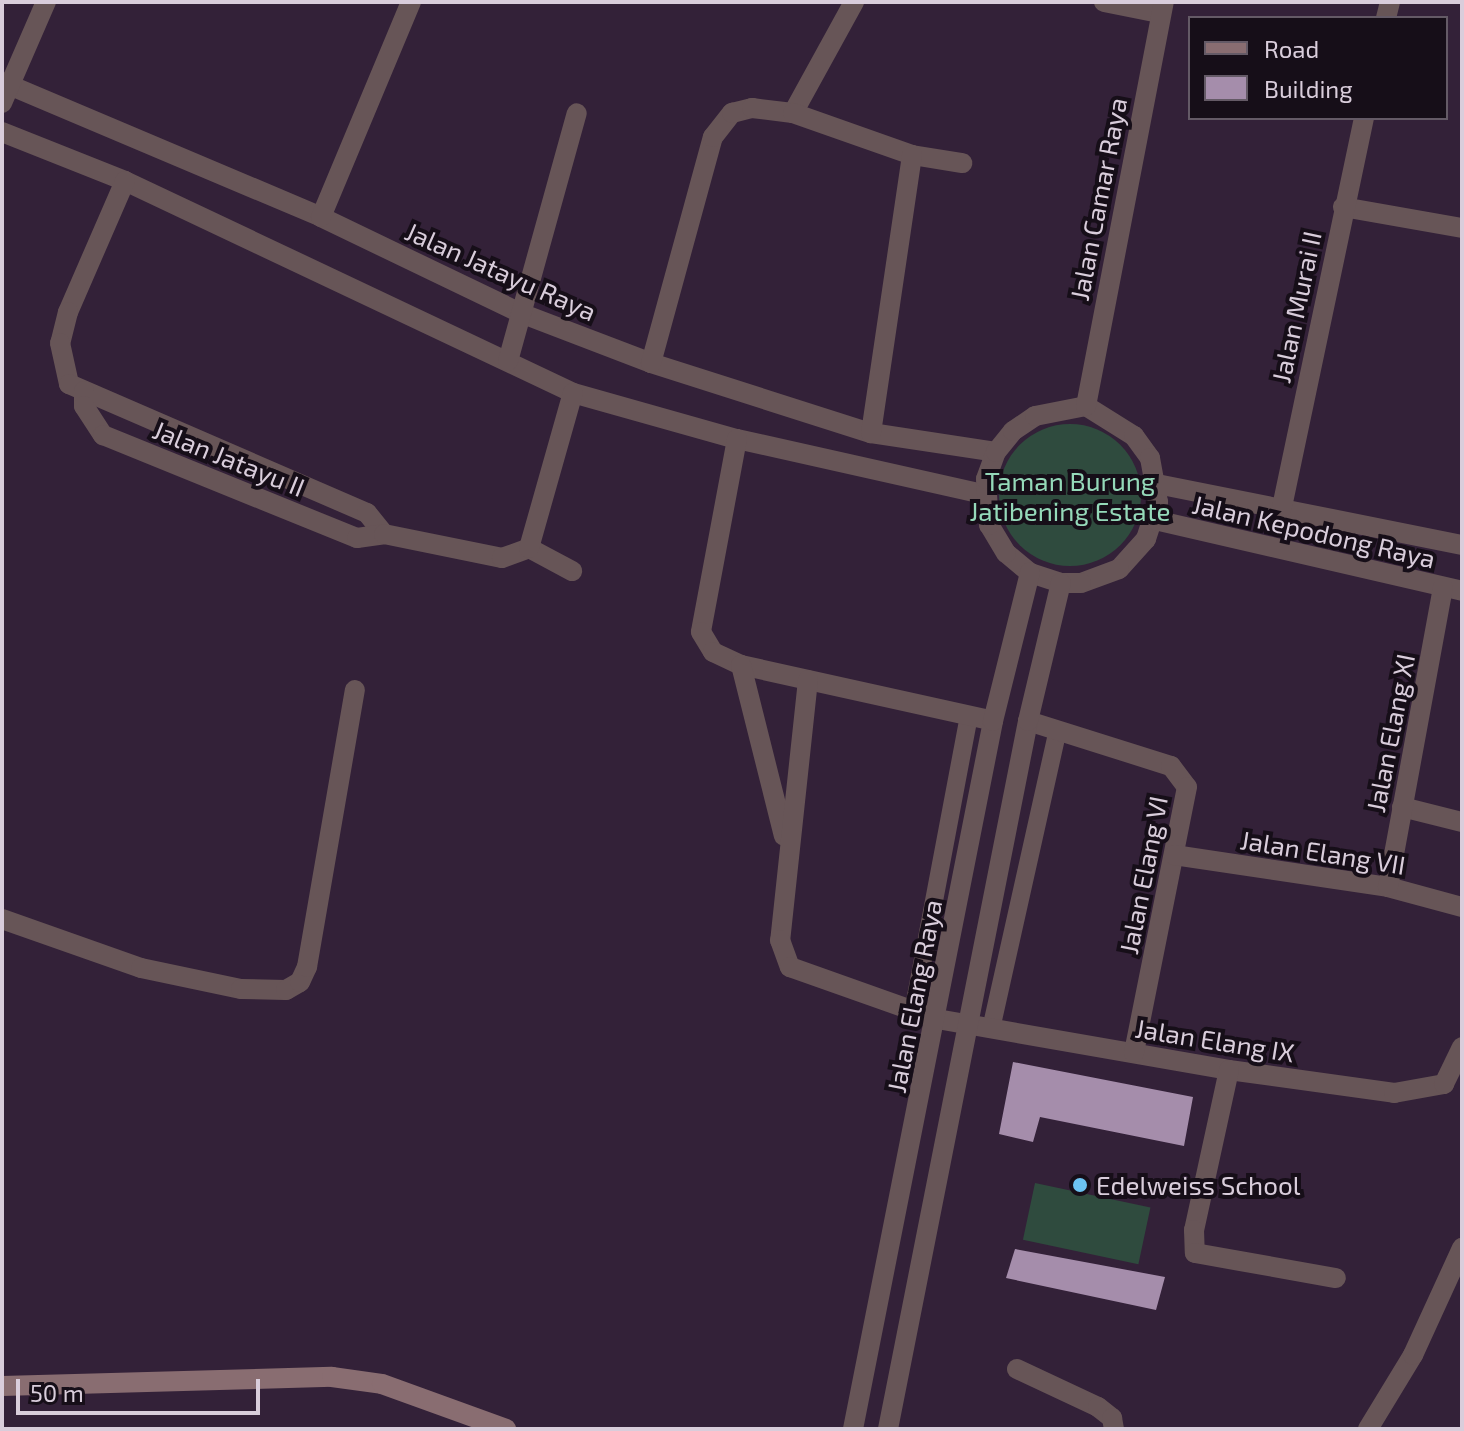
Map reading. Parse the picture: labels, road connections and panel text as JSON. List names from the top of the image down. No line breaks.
{"streets":{"street":["Jalan Camar Raya","Jalan Jatayu Raya","Jalan Murai II","Jalan Jatayu II","Jalan Kepodong Raya","Jalan Elang XI","Jalan Elang VII","Jalan Elang VI","Jalan Elang Raya","Jalan Elang IX"]},"crossings":[["Jalan Camar Raya","Jalan Jatayu Raya"],["Jalan Camar Raya","Jalan Kepodong Raya"],["Jalan Camar Raya","Jalan Elang Raya"],["Jalan Jatayu Raya","Jalan Kepodong Raya"],["Jalan Jatayu Raya","Jalan Elang Raya"],["Jalan Murai II","Jalan Kepodong Raya"],["Jalan Kepodong Raya","Jalan Elang XI"],["Jalan Kepodong Raya","Jalan Elang Raya"],["Jalan Elang XI","Jalan Elang VII"],["Jalan Elang VII","Jalan Elang VI"],["Jalan Elang VI","Jalan Elang IX"],["Jalan Elang Raya","Jalan Elang IX"]],"parks":["Taman Burung Jatibening Estate"],"places":["Edelweiss School"],"legend":["Road","Building"],"scale_bar":"50 m"}
